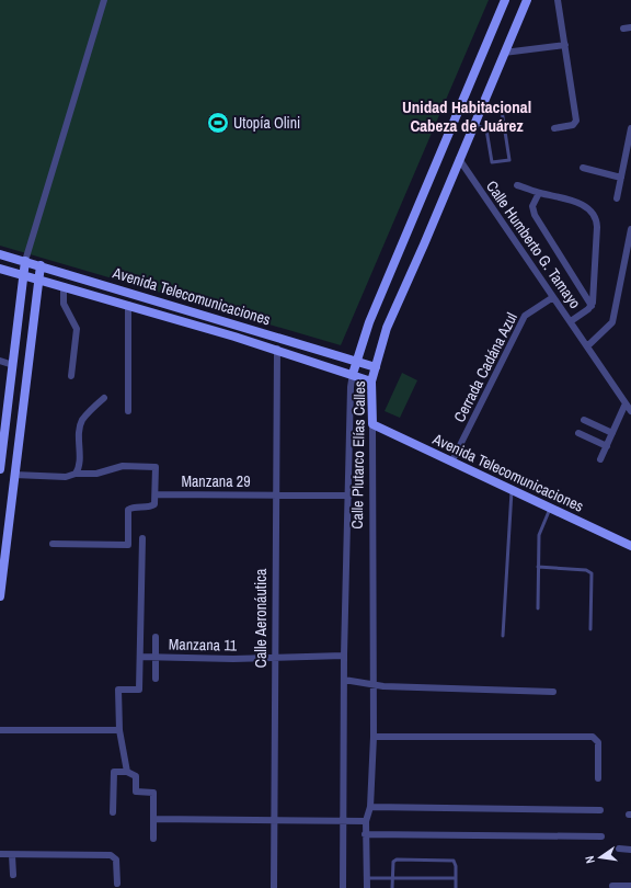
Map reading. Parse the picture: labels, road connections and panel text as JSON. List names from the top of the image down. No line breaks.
{"streets":{"street":["Calle Humberto G. Tamayo","Avenida Telecomunicaciones","Cerrada Cadána Azul","Calle Plutarco Elías Calles","Manzana 29","Calle Aeronáutica","Manzana 11"]},"crossings":[["Calle Humberto G. Tamayo","Cerrada Cadána Azul"],["Calle Humberto G. Tamayo","Calle Plutarco Elías Calles"],["Avenida Telecomunicaciones","Cerrada Cadána Azul"],["Avenida Telecomunicaciones","Calle Plutarco Elías Calles"],["Avenida Telecomunicaciones","Calle Aeronáutica"],["Calle Plutarco Elías Calles","Manzana 29"],["Calle Plutarco Elías Calles","Manzana 11"],["Manzana 29","Calle Aeronáutica"],["Calle Aeronáutica","Manzana 11"]],"districts":["Unidad Habitacional Cabeza de Juárez"],"places":{"sports":["Utopía Olini"]},"north":"left"}
